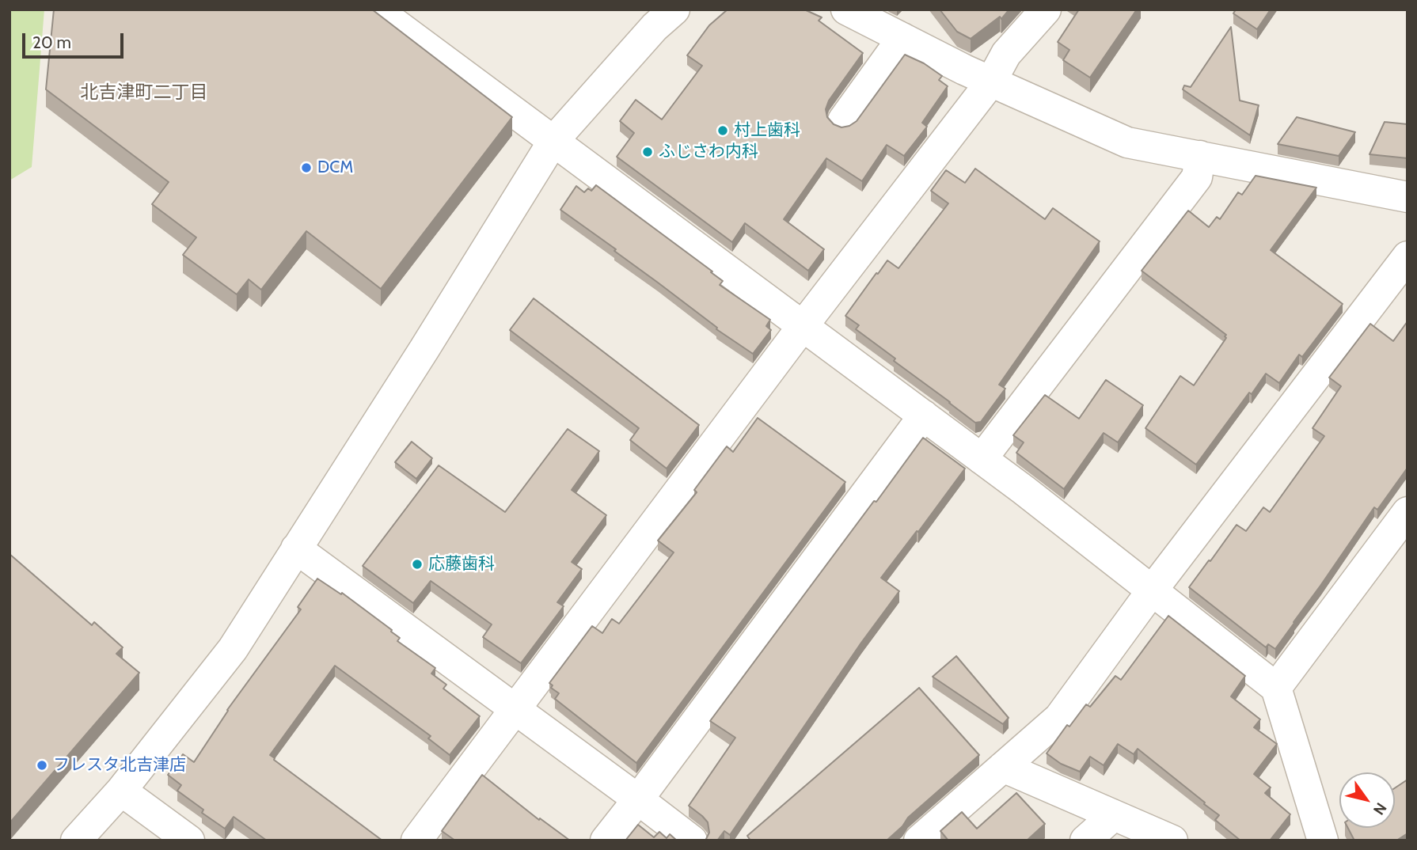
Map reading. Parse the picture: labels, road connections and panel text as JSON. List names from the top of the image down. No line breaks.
{"districts":["北吉津町二丁目"],"places":["村上歯科","ふじさわ内科","DCM","応藤歯科","フレスタ北吉津店"],"scale_bar":"20 m","north":"bottom right"}
